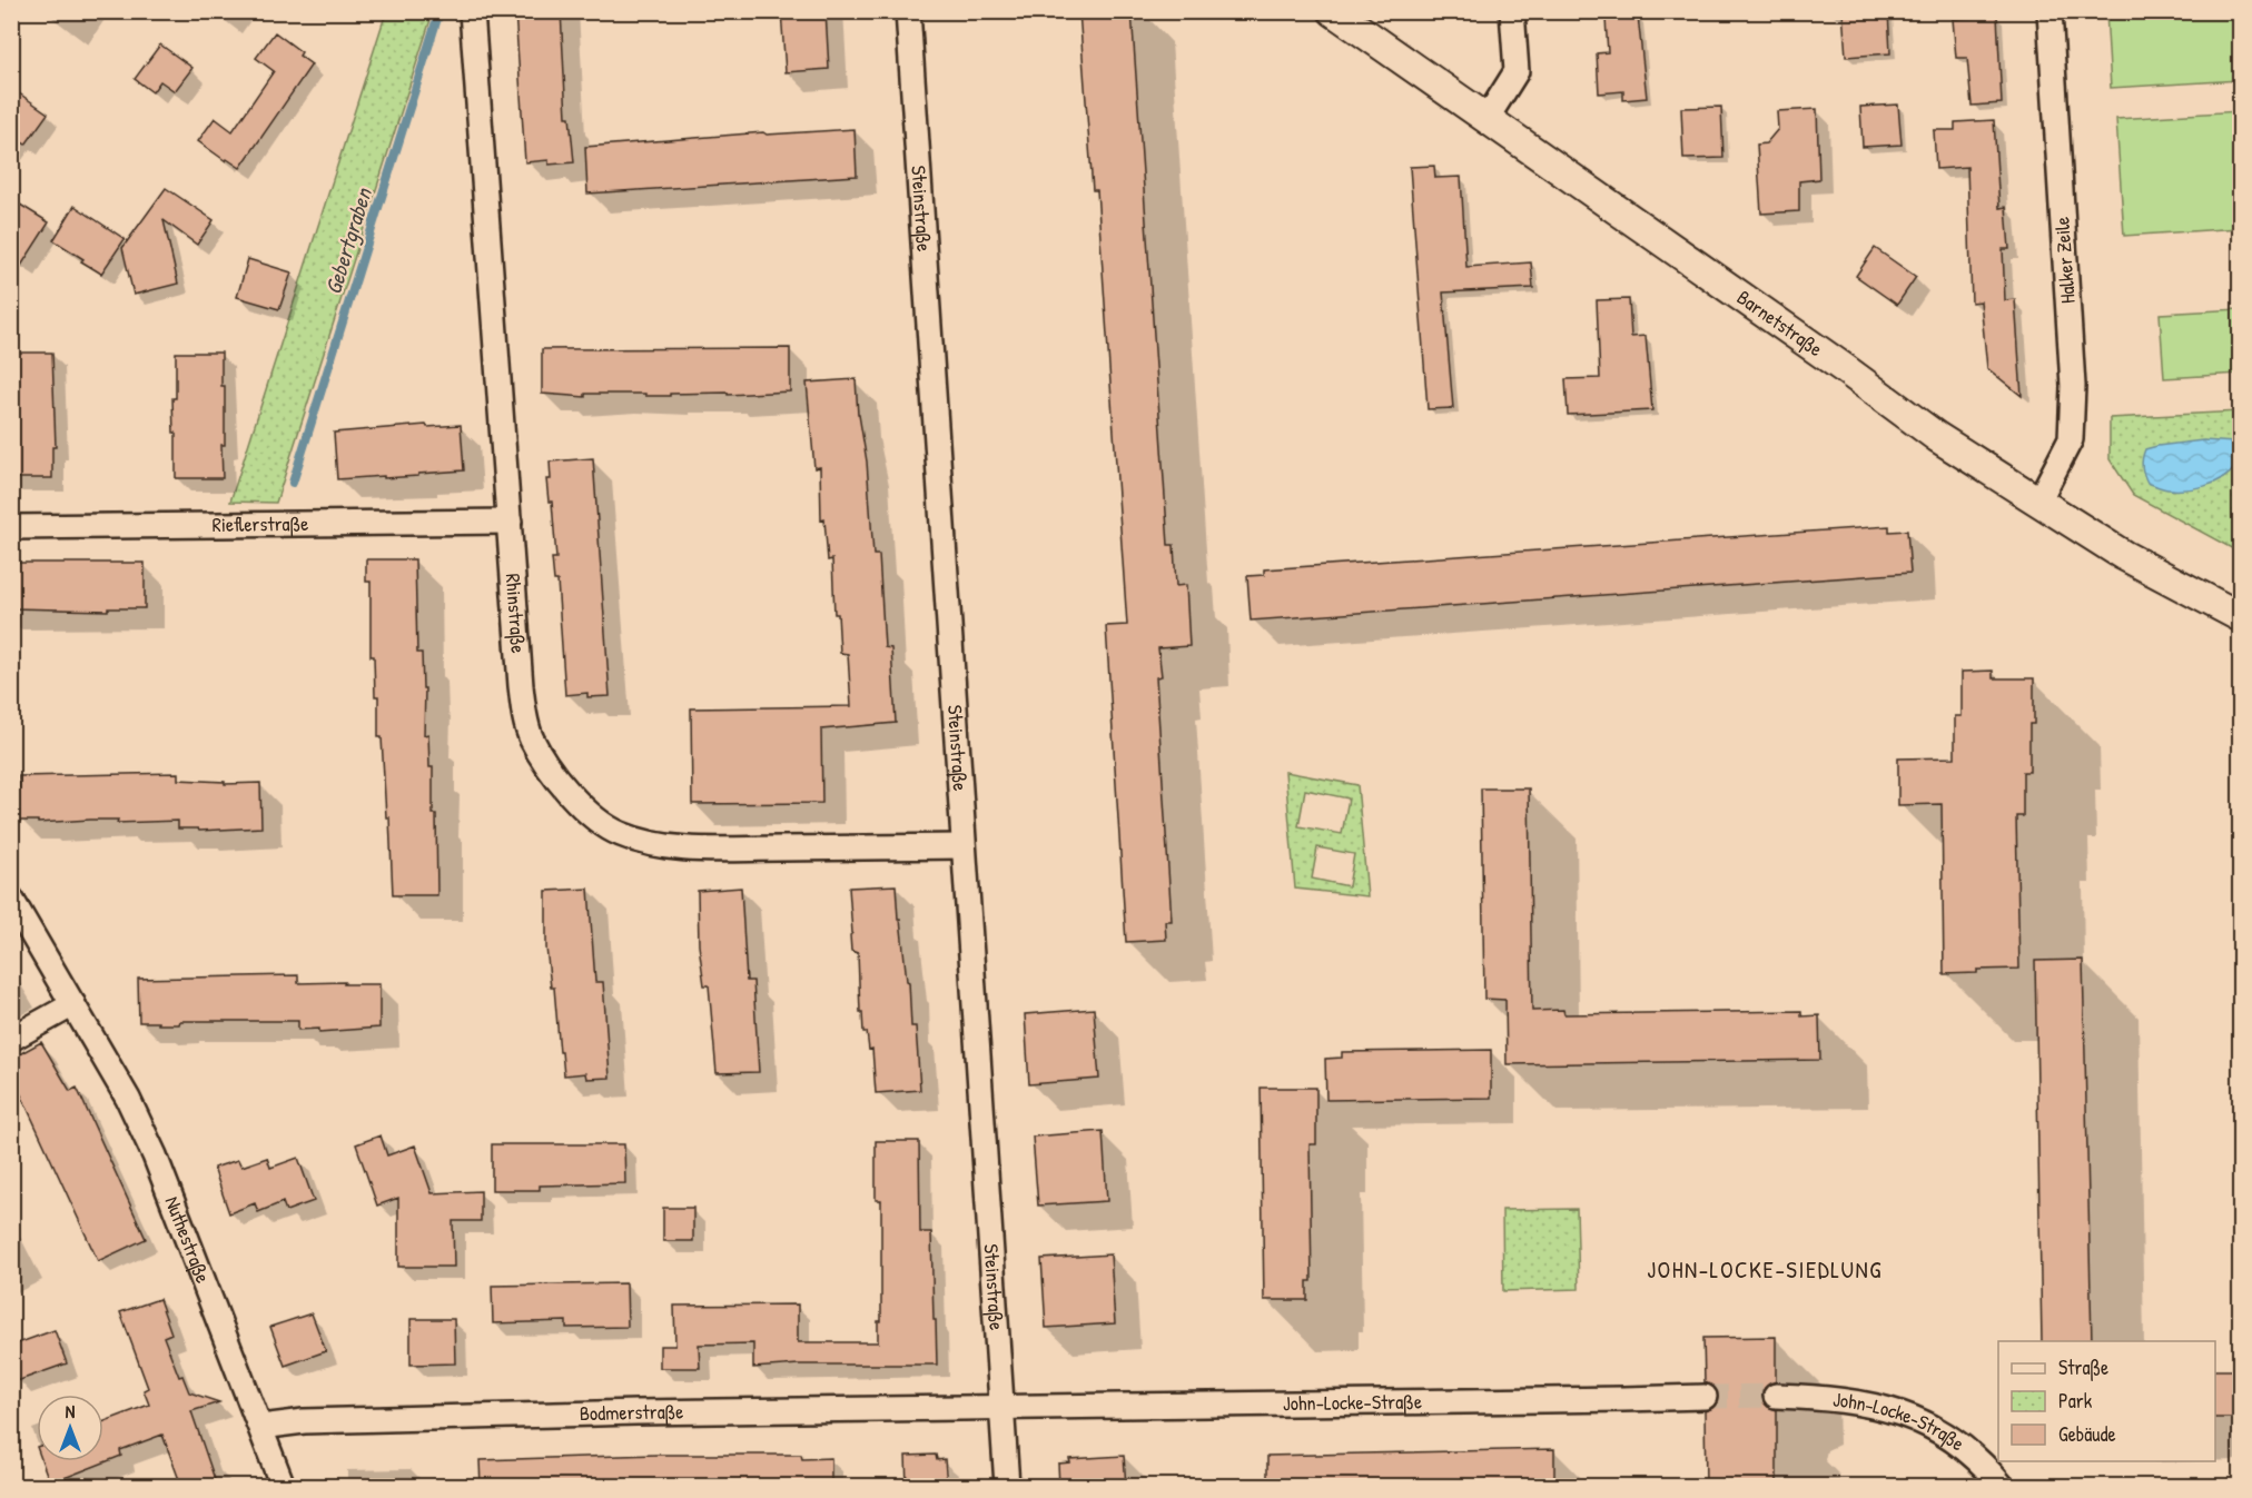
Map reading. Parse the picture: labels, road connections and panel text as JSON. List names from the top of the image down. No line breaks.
{"streets":{"street":["Steinstraße","Halker Zeile","Barnetstraße","Rieflerstraße","Rhinstraße","Nuthestraße","John-Locke-Straße","Bodmerstraße"]},"crossings":[["Steinstraße","Rhinstraße"],["Steinstraße","John-Locke-Straße"],["Steinstraße","Bodmerstraße"],["Halker Zeile","Barnetstraße"],["Rieflerstraße","Rhinstraße"],["Nuthestraße","Bodmerstraße"],["John-Locke-Straße","Bodmerstraße"]],"districts":["JOHN-LOCKE-SIEDLUNG"],"water":["Gebertgraben"],"legend":["Straße","Park","Gebäude"],"north":"top"}
